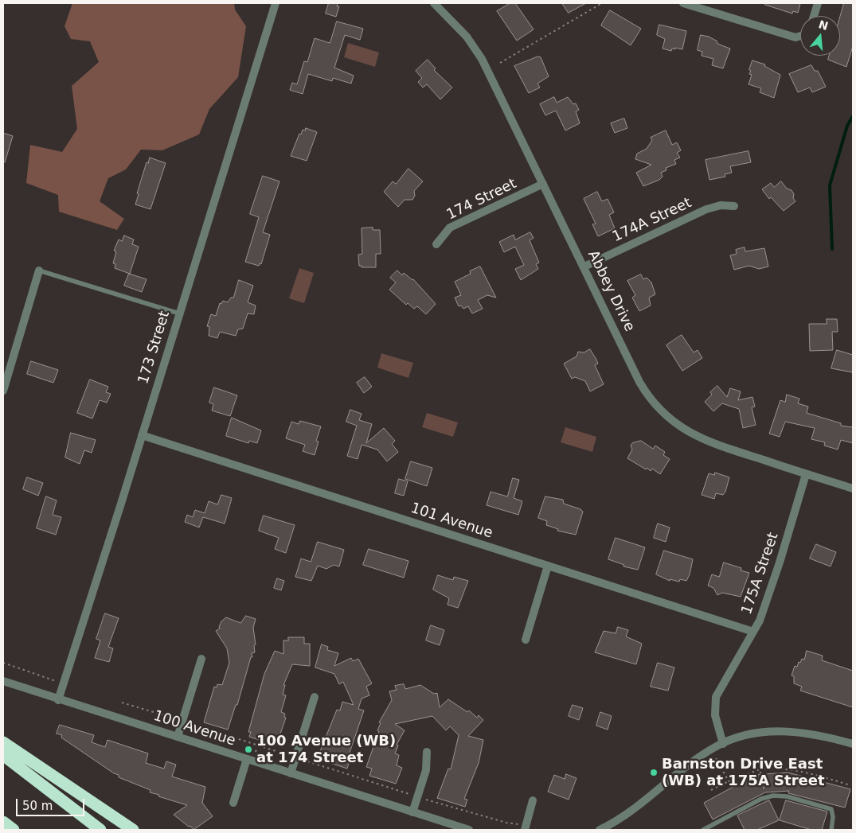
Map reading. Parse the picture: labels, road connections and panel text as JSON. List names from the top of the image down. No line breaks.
{"streets":{"street":["174 Street","174A Street","Abbey Drive","173 Street","101 Avenue","175A Street","100 Avenue"]},"crossings":[["174 Street","Abbey Drive"],["174A Street","Abbey Drive"],["Abbey Drive","175A Street"],["173 Street","101 Avenue"],["173 Street","100 Avenue"],["101 Avenue","175A Street"]],"places":["100 Avenue (WB) at 174 Street","Barnston Drive East (WB) at 175A Street"],"scale_bar":"50 m","north":"top"}
